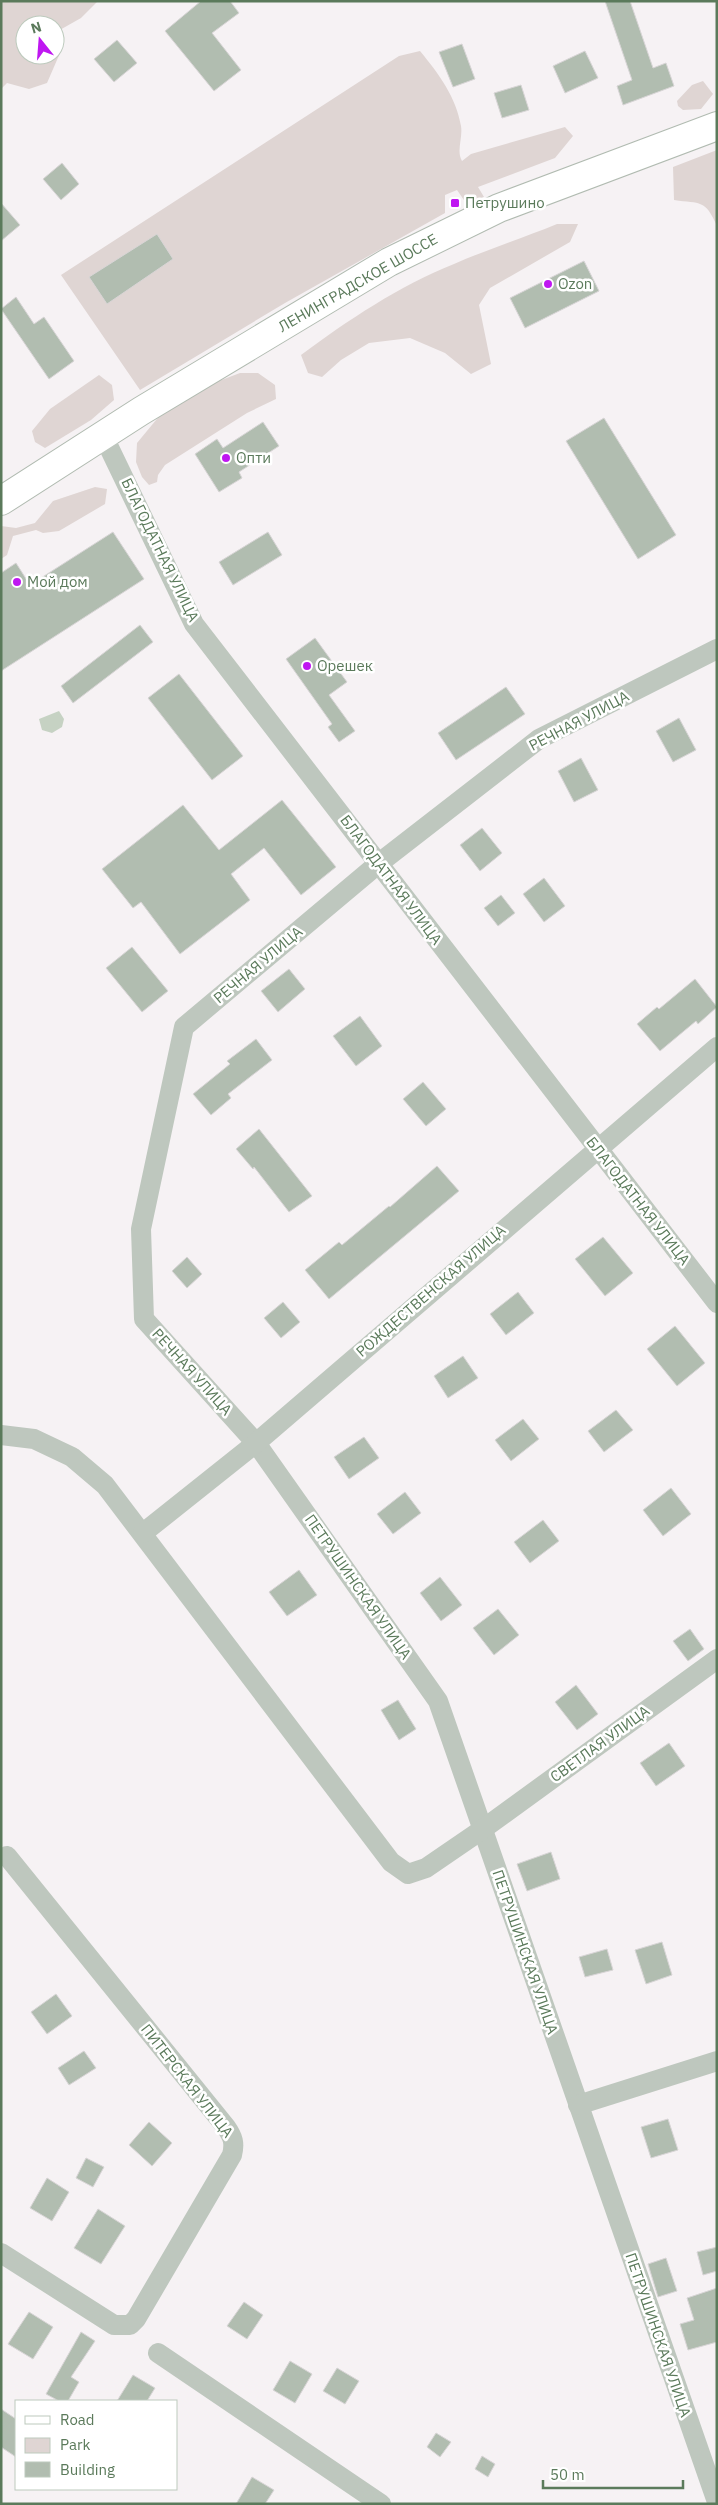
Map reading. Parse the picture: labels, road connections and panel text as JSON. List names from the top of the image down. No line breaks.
{"streets":{"main road":["ЛЕНИНГРАДСКОЕ ШОССЕ"],"street":["БЛАГОДАТНАЯ УЛИЦА","РЕЧНАЯ УЛИЦА","РОЖДЕСТВЕНСКАЯ УЛИЦА","ПЕТРУШИНСКАЯ УЛИЦА","СВЕТЛАЯ УЛИЦА","ПИТЕРСКАЯ УЛИЦА"]},"crossings":[["ЛЕНИНГРАДСКОЕ ШОССЕ","БЛАГОДАТНАЯ УЛИЦА"],["БЛАГОДАТНАЯ УЛИЦА","РЕЧНАЯ УЛИЦА"],["БЛАГОДАТНАЯ УЛИЦА","РОЖДЕСТВЕНСКАЯ УЛИЦА"],["РЕЧНАЯ УЛИЦА","РОЖДЕСТВЕНСКАЯ УЛИЦА"],["РЕЧНАЯ УЛИЦА","ПЕТРУШИНСКАЯ УЛИЦА"],["РОЖДЕСТВЕНСКАЯ УЛИЦА","ПЕТРУШИНСКАЯ УЛИЦА"],["РОЖДЕСТВЕНСКАЯ УЛИЦА","СВЕТЛАЯ УЛИЦА"],["ПЕТРУШИНСКАЯ УЛИЦА","СВЕТЛАЯ УЛИЦА"]],"places":{"transit":["Петрушино"],"other":["Ozon","Опти","Мой дом","Орешек"]},"legend":["Road","Park","Building"],"scale_bar":"50 m","north":"top"}
